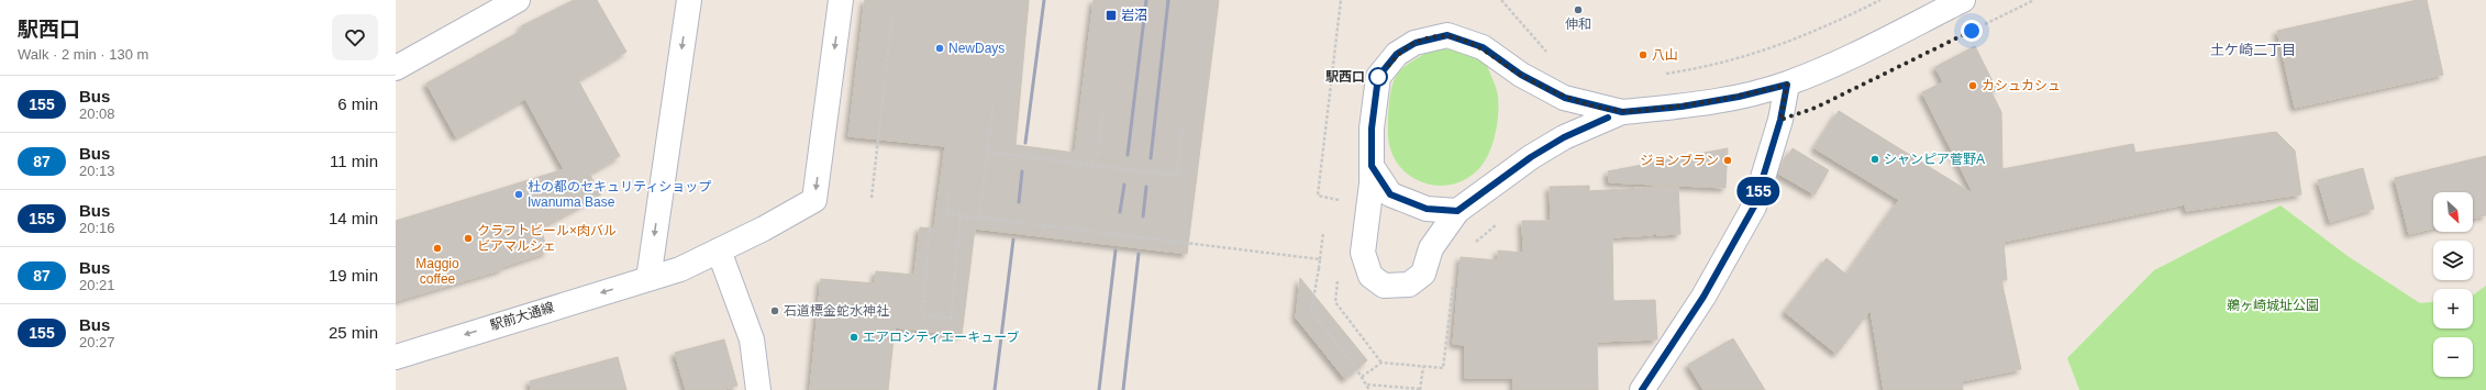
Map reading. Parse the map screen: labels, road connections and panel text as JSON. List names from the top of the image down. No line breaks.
{"streets":{"street":["駅前大通線"]},"one_way":["駅前大通線"],"districts":["土ケ崎二丁目"],"parks":["鵜ヶ崎城址公園"],"places":{"other":["伸和","NewDays","八山","駅西口","カシュカシュ","シャンピア菅野A","ジョンブラン","杜の都のセキュリティショップ Iwanuma Base","クラフトビール×肉バル ビアマルシェ","Maggio coffee","石道標金蛇水神社","エアロシティエーキューブ"],"transit":["岩沼"]},"lines":["bus line 155"],"north":"bottom right","page":{"heading":["駅西口","Walk · 2 min · 130 m"],"on_map":"155","list":[{"mark":"155","name":"Bus","note":"20:08","value":"6 min"},{"mark":"87","name":"Bus","note":"20:13","value":"11 min"},{"mark":"155","name":"Bus","note":"20:16","value":"14 min"},{"mark":"87","name":"Bus","note":"20:21","value":"19 min"},{"mark":"155","name":"Bus","note":"20:27","value":"25 min"}],"map_buttons":["+","−"]}}
